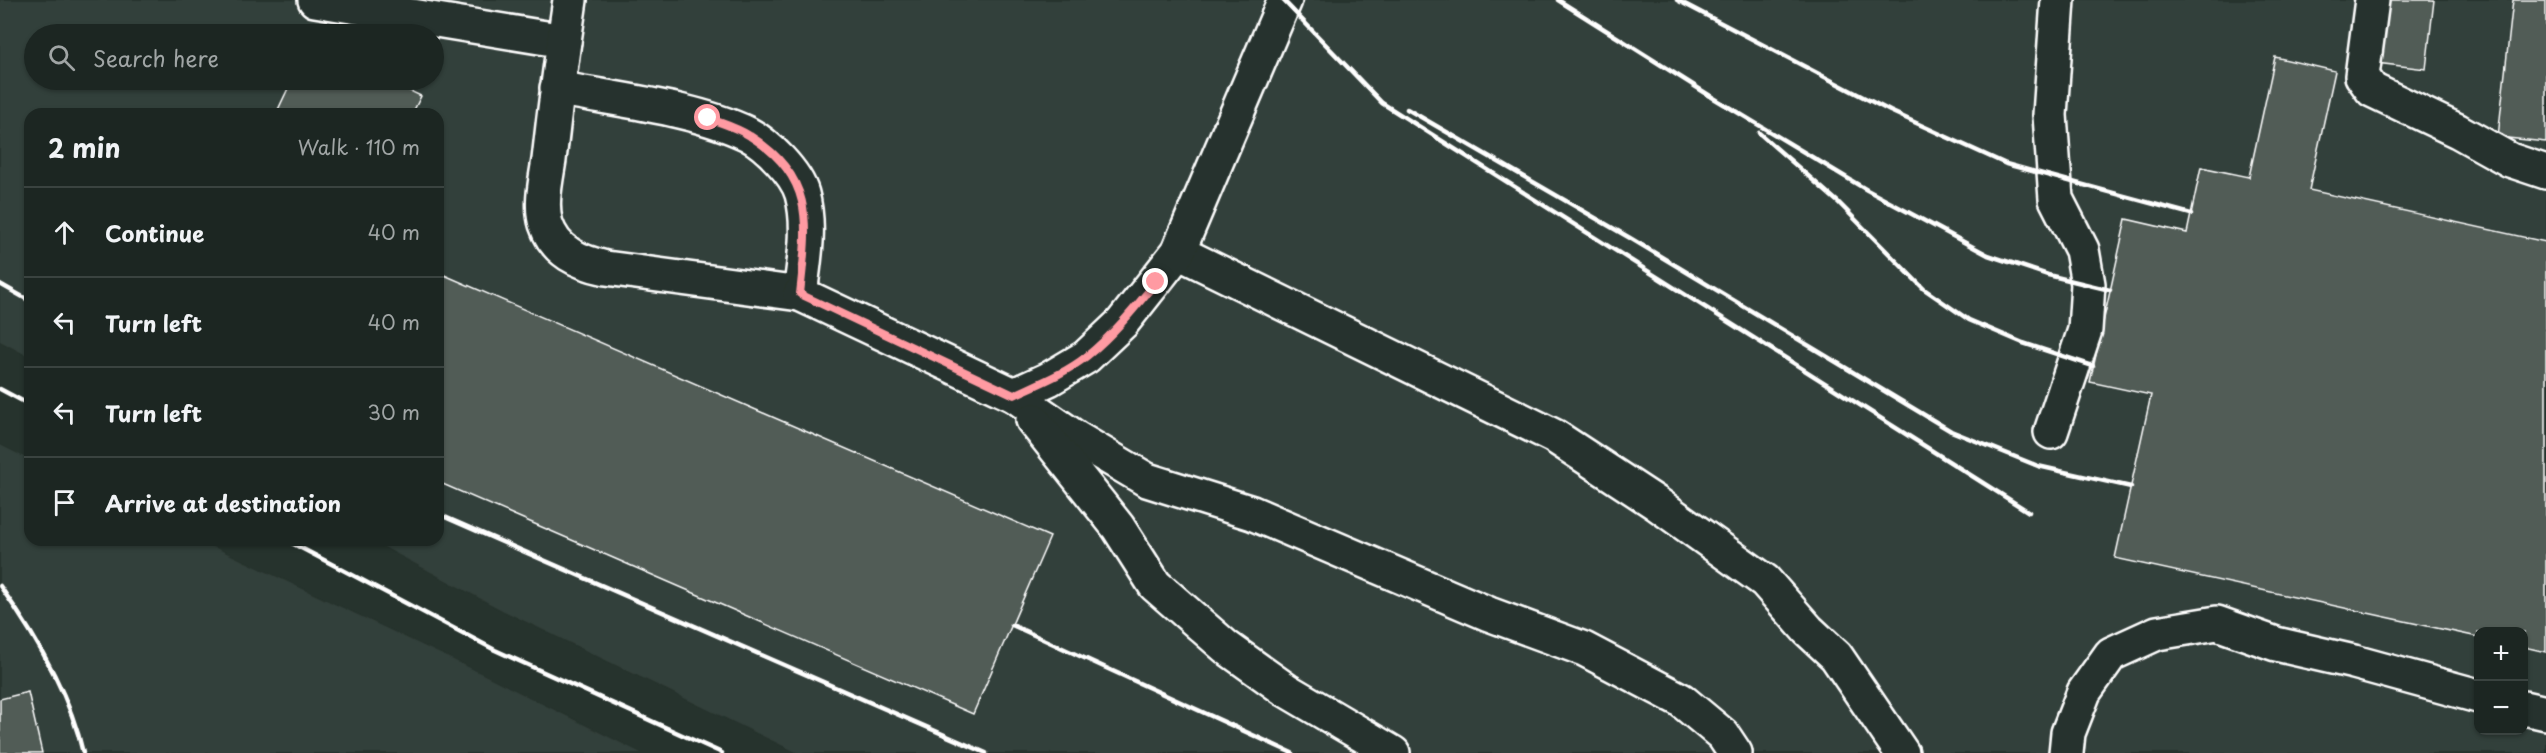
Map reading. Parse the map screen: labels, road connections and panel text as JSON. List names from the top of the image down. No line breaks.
{"page":{"search":"Search here","heading":["2 min","Walk · 110 m"],"list":[["Continue","40 m"],["Turn left","40 m"],["Turn left","30 m"],"Arrive at destination"],"map_buttons":["+","−"]}}
